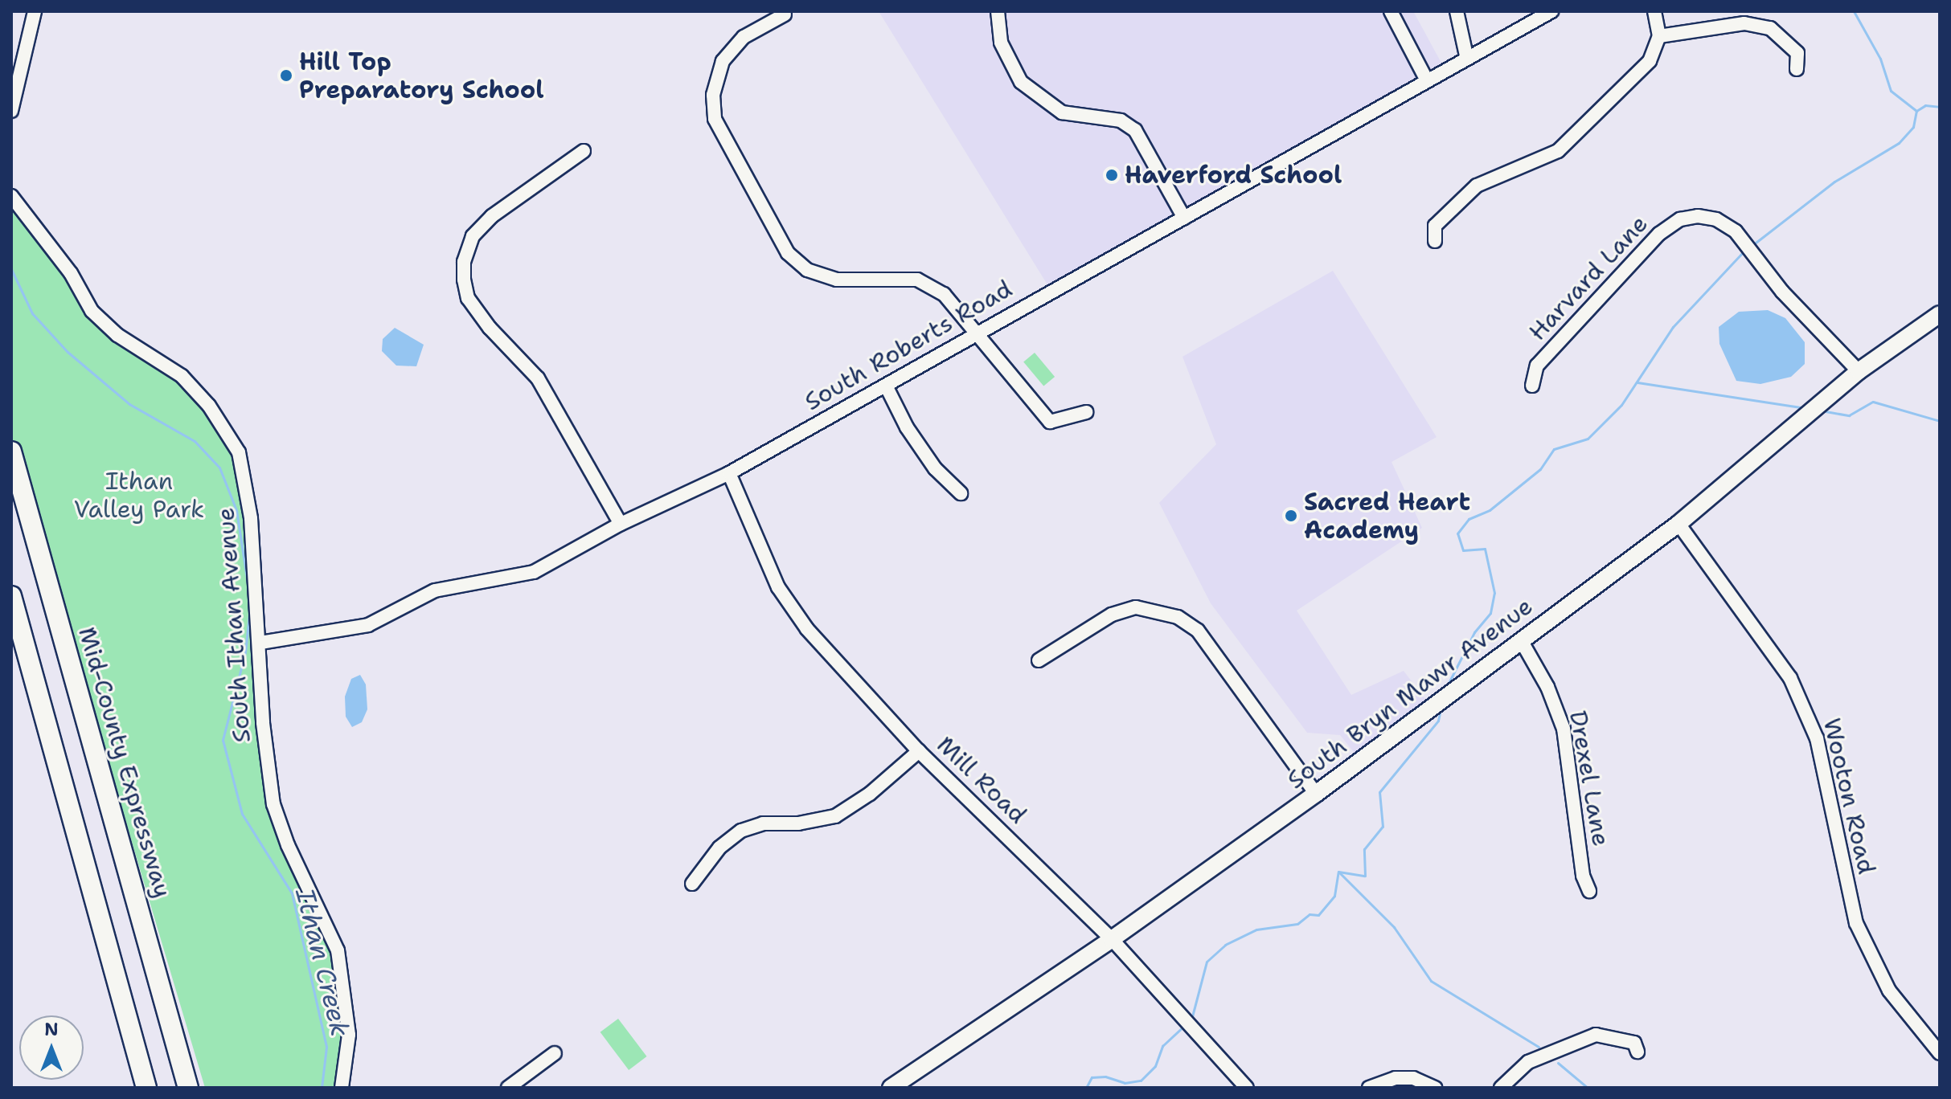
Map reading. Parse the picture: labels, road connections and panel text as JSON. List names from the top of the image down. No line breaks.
{"streets":{"highway":["Mid-County Expressway"],"main road":["South Bryn Mawr Avenue"],"street":["Harvard Lane","South Roberts Road","South Ithan Avenue","Drexel Lane","Mill Road","Wooton Road"]},"crossings":[["Harvard Lane","South Bryn Mawr Avenue"],["South Roberts Road","South Ithan Avenue"],["South Roberts Road","Mill Road"],["South Bryn Mawr Avenue","Drexel Lane"],["South Bryn Mawr Avenue","Mill Road"],["South Bryn Mawr Avenue","Wooton Road"]],"water":["Ithan Creek"],"parks":["Ithan Valley Park"],"places":["Hill Top Preparatory School","Haverford School","Sacred Heart Academy"],"north":"top"}
